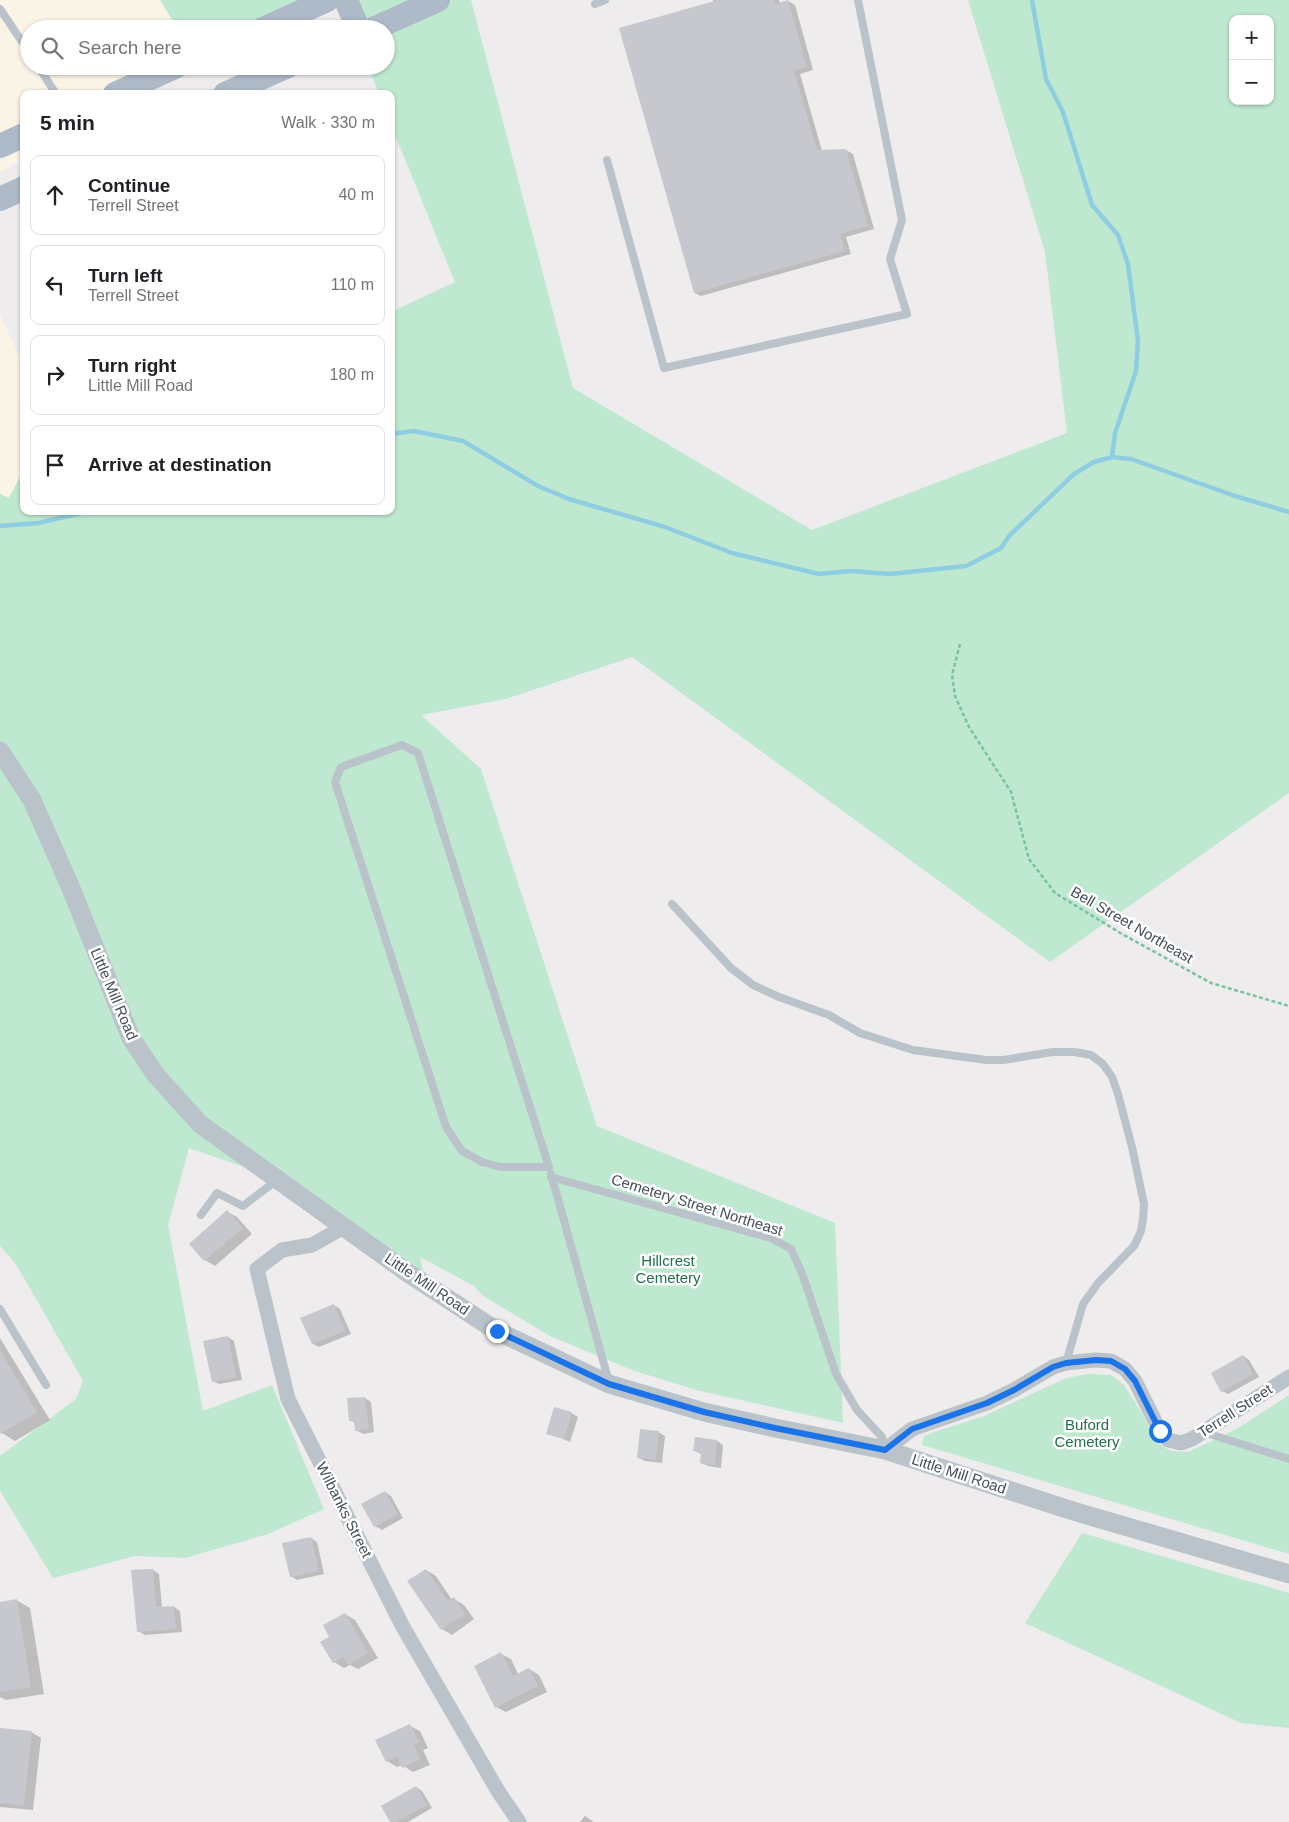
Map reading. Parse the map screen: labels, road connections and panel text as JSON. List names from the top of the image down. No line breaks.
{"streets":{"street":["Little Mill Road","Terrell Street","Wilbanks Street"],"lane":["Cemetery Street Northeast"],"path":["Bell Street Northeast"]},"crossings":[["Little Mill Road","Cemetery Street Northeast"],["Little Mill Road","Terrell Street"],["Little Mill Road","Wilbanks Street"],["Cemetery Street Northeast","Terrell Street"]],"parks":["Hillcrest Cemetery","Buford Cemetery"],"page":{"map_buttons":["+","−"],"search":"Search here","heading":["5 min","Walk · 330 m"],"list":[["Continue","Terrell Street","40 m"],["Turn left","Terrell Street","110 m"],["Turn right","Little Mill Road","180 m"],"Arrive at destination"]}}
